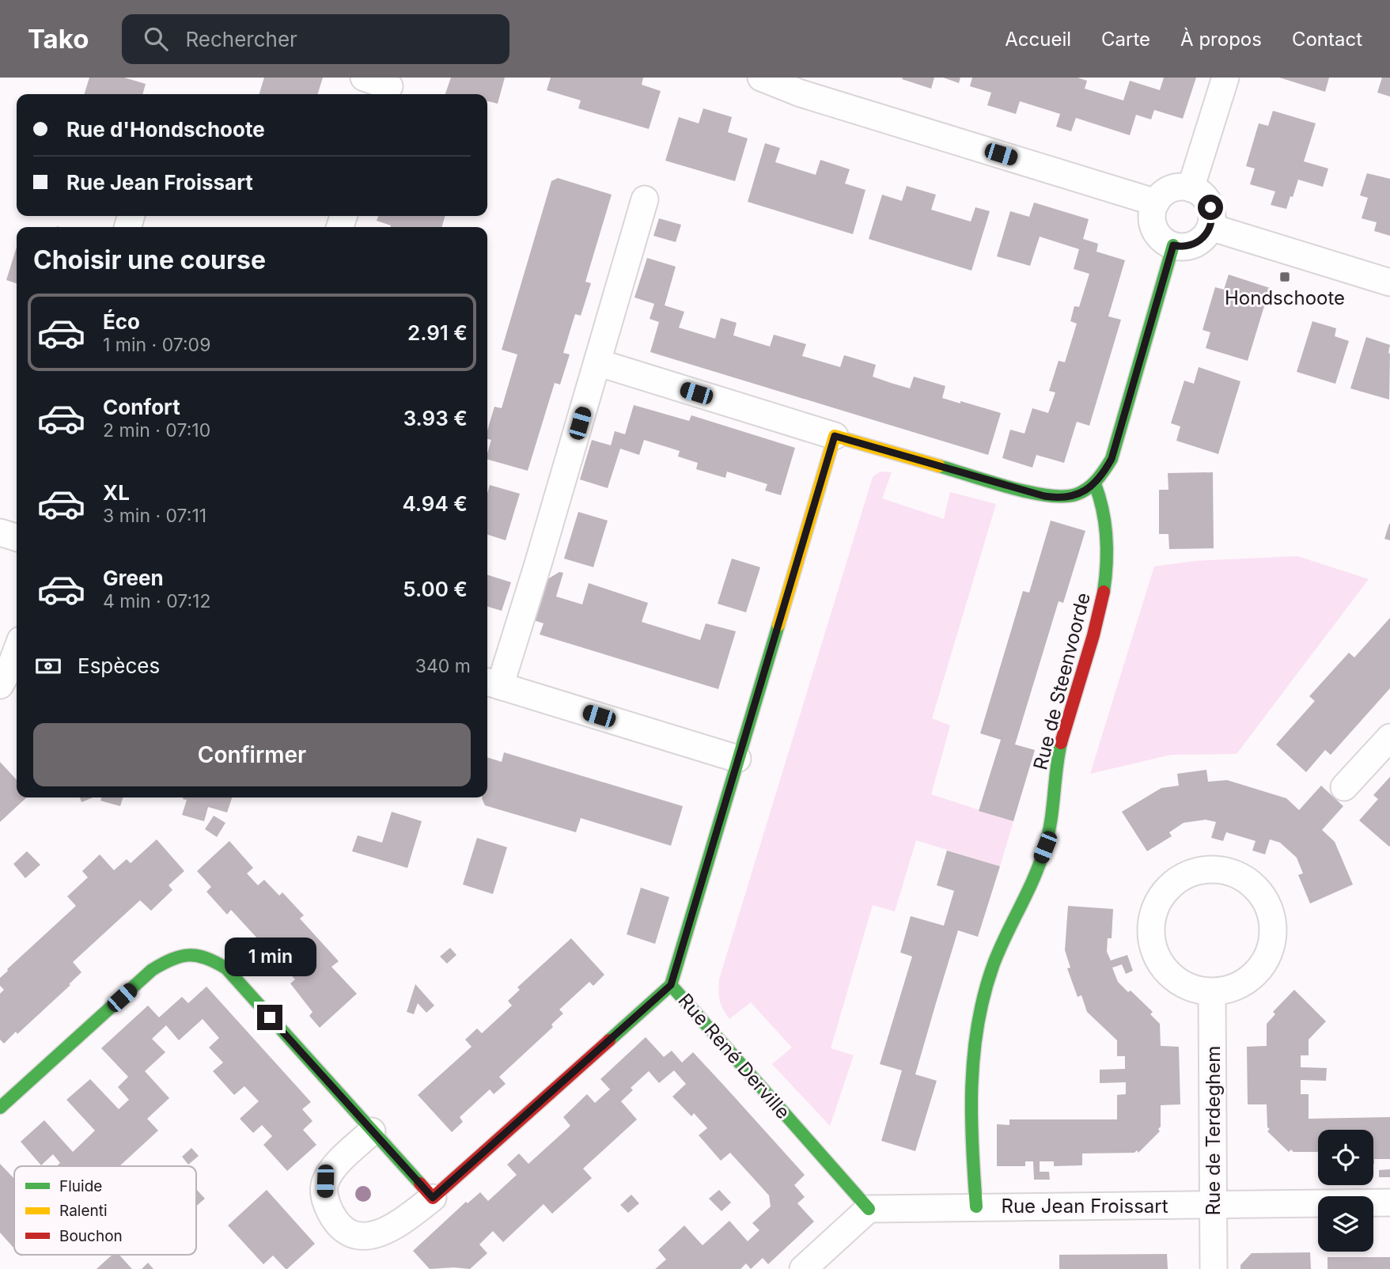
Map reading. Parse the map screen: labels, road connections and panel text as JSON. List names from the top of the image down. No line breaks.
{"streets":{"street":["Rue de Steenvoorde","Rue René Derville","Rue de Terdeghem","Rue Jean Froissart"]},"crossings":[["Rue de Steenvoorde","Rue Jean Froissart"],["Rue René Derville","Rue Jean Froissart"],["Rue de Terdeghem","Rue Jean Froissart"]],"places":{"transit":["Hondschoote"]},"legend":["Fluide","Ralenti","Bouchon"],"page":{"header":"Tako","search":"Rechercher","nav":["Accueil","Carte","À propos","Contact"],"banner":["Rue d'Hondschoote","Rue Jean Froissart"],"heading":"Choisir une course","list":[{"name":"Éco","note":"1 min · 07:09","value":"2.91 €"},{"name":"Confort","note":"2 min · 07:10","value":"3.93 €"},{"name":"XL","note":"3 min · 07:11","value":"4.94 €"},{"name":"Green","note":"4 min · 07:12","value":"5.00 €"}],"pay":["Espèces","340 m"],"buttons":"Confirmer","bubble":"1 min"}}
